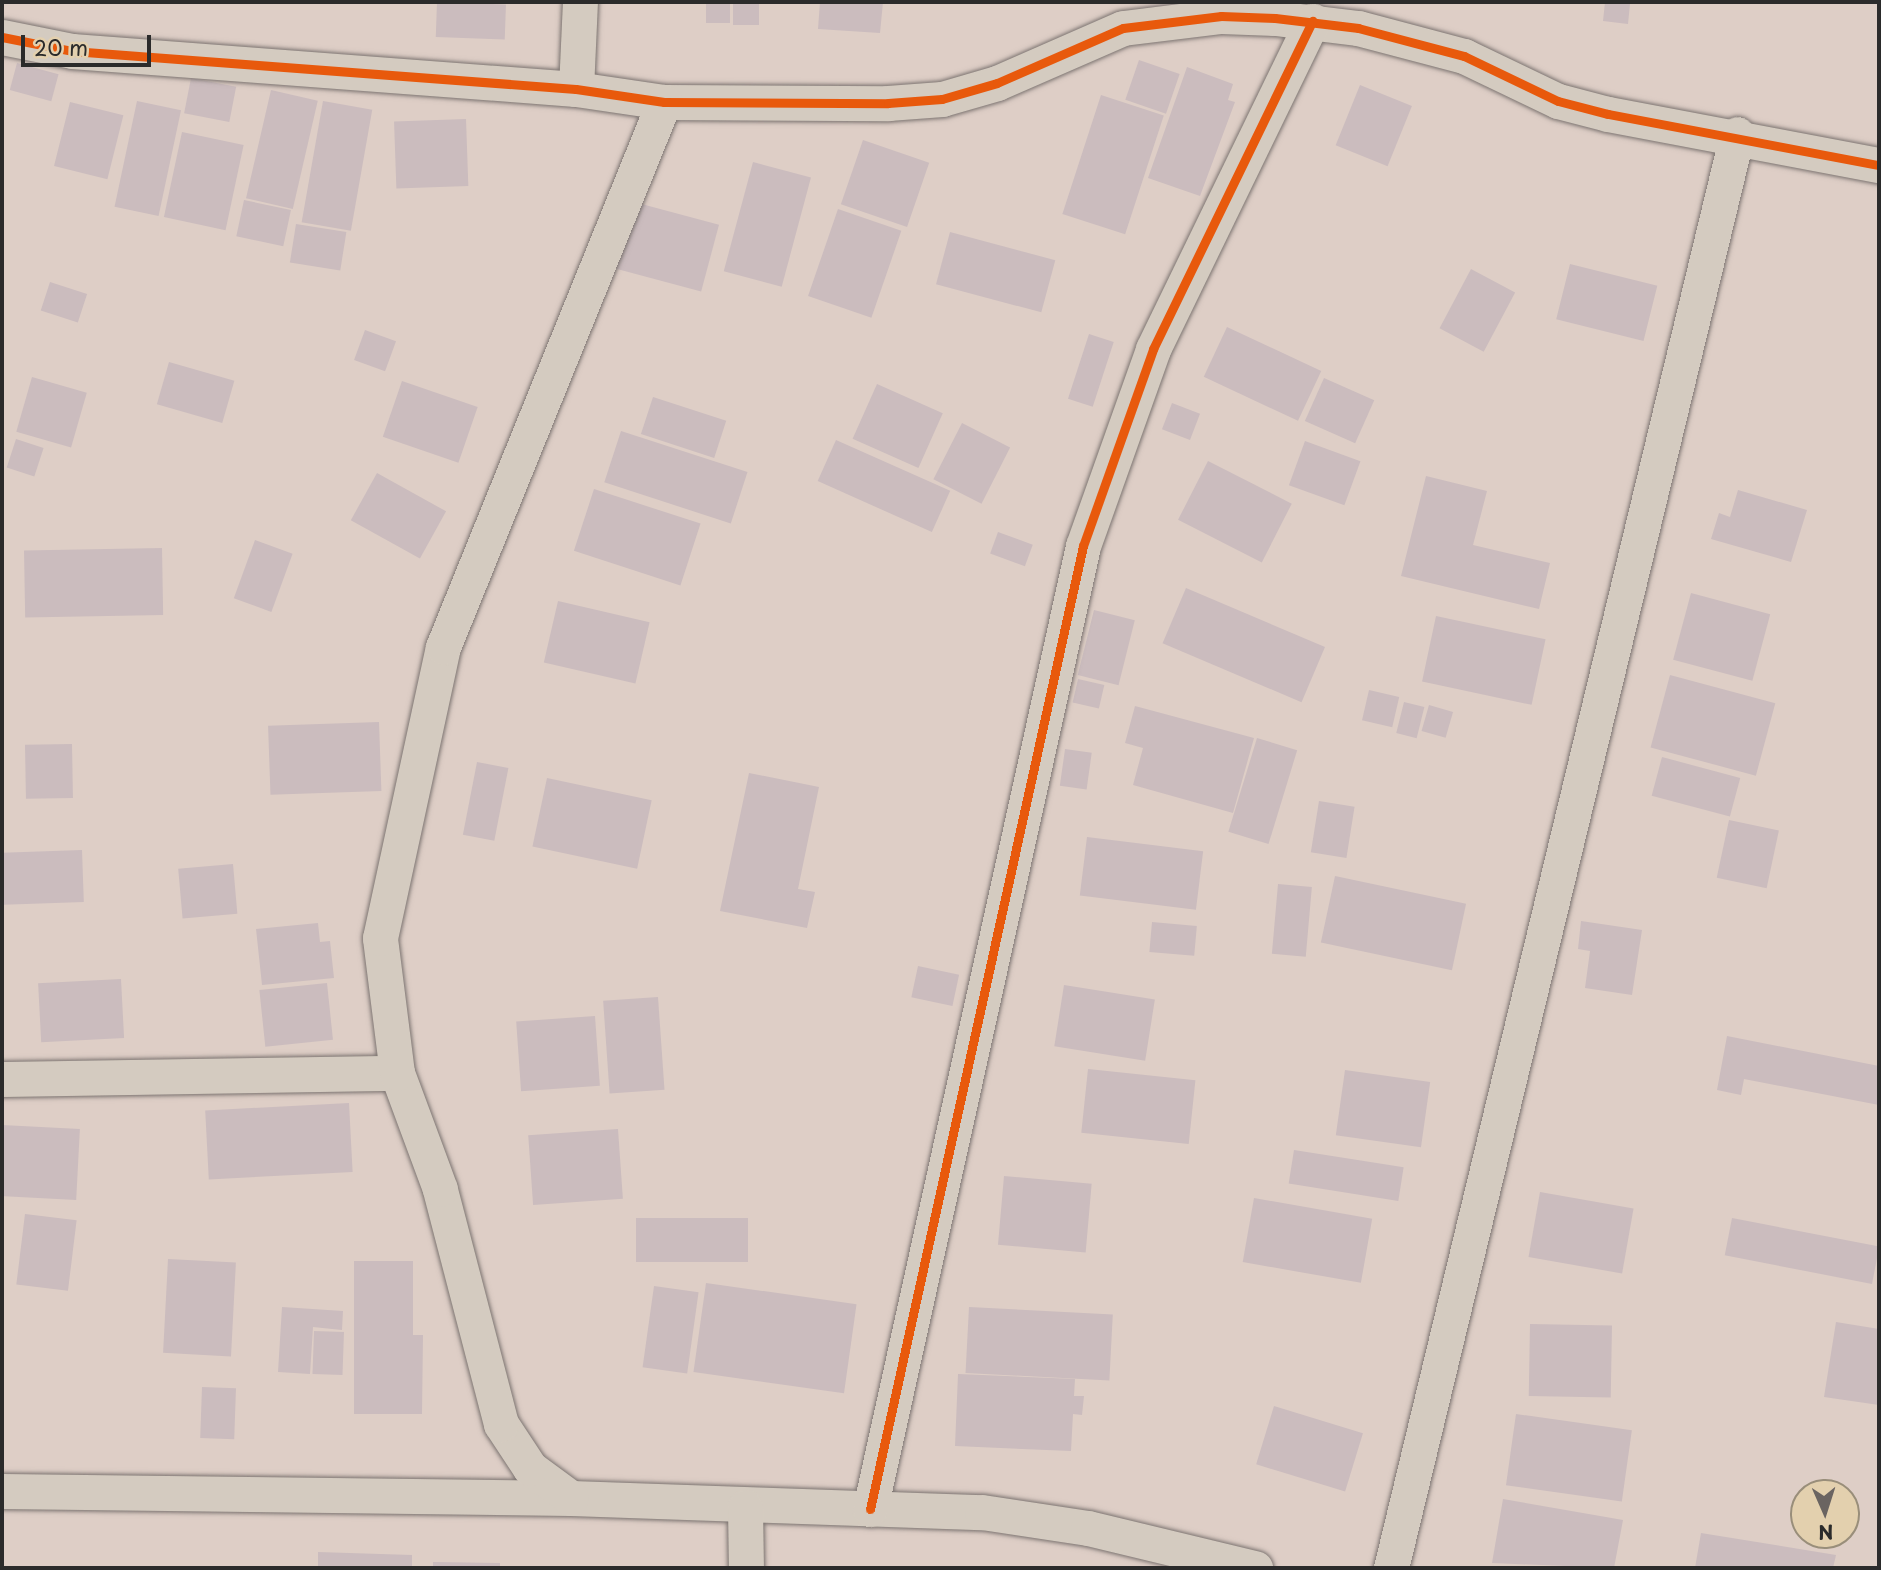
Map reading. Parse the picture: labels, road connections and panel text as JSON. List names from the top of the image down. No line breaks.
{"scale_bar":"20 m","north":"bottom"}
